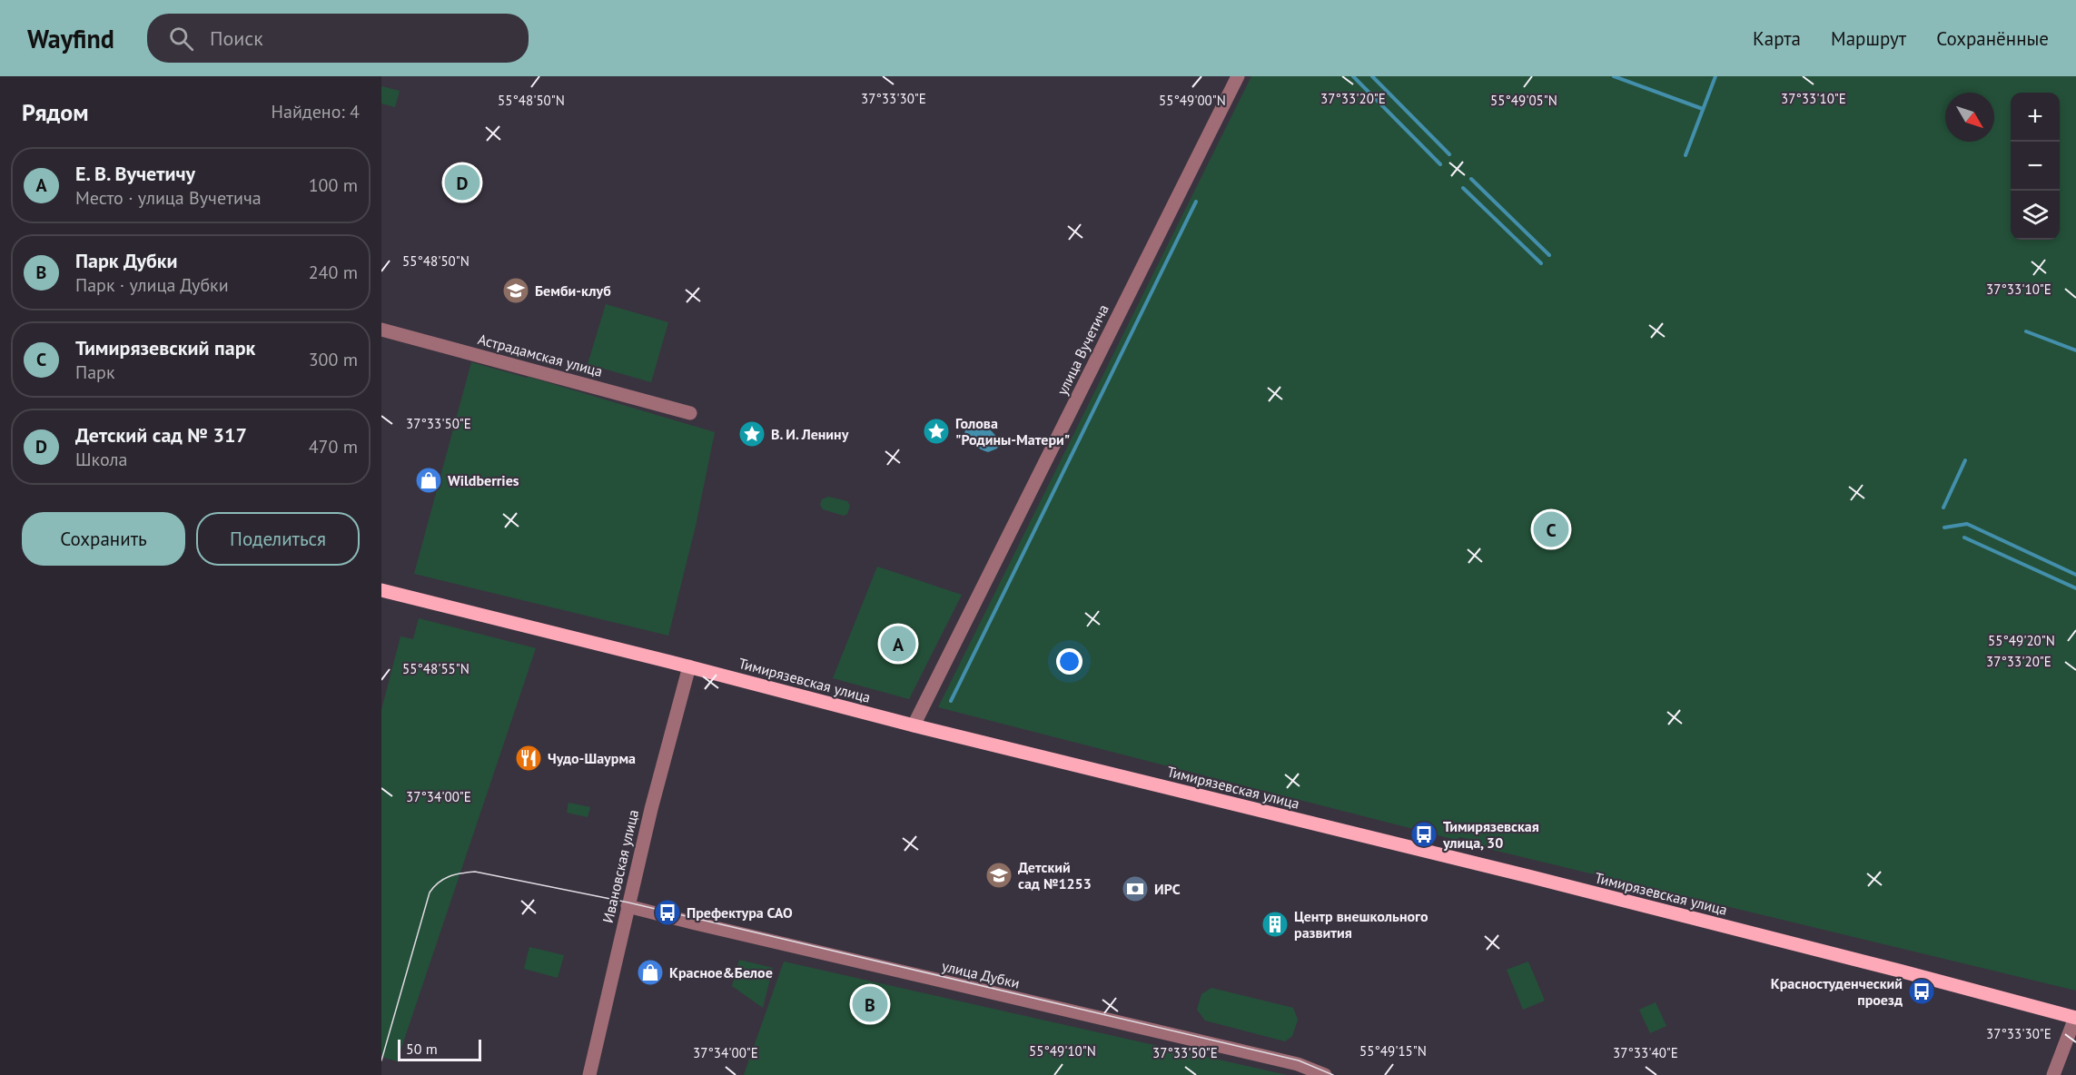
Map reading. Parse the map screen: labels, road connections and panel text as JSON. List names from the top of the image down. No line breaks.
{"streets":{"main road":["Тимирязевская улица"],"street":["улица Вучетича","Астрадамская улица","Ивановская улица","улица Дубки"]},"crossings":[["улица Вучетича","Тимирязевская улица"],["Тимирязевская улица","Ивановская улица"],["Ивановская улица","улица Дубки"]],"places":{"school or university":["Бемби-клуб","Детский сад №1253"],"place":["Голова \"Родины-Матери\"","В. И. Ленину"],"shop":["Wildberries","Красное&Белое"],"restaurant":["Чудо-Шаурма"],"bus stop":["Тимирязевская улица, 30","Префектура САО","Красностуденческий проезд"],"bank":["ИРС"],"building":["Центр внешкольного развития"]},"scale_bar":"50 m","north":"bottom right","page":{"header":"Wayfind","search":"Поиск","nav":["Карта","Маршрут","Сохранённые"],"heading":["Рядом","Найдено: 4"],"map_buttons":["+","−"],"list":[{"mark":"A","name":"Е. В. Вучетичу","note":"Место · улица Вучетича","value":"100 m"},{"mark":"B","name":"Парк Дубки","note":"Парк · улица Дубки","value":"240 m"},{"mark":"C","name":"Тимирязевский парк","note":"Парк","value":"300 m"},{"mark":"D","name":"Детский сад № 317","note":"Школа","value":"470 m"}],"pins":["D","C","A","B"],"buttons":["Сохранить","Поделиться"],"scale":"50 m"},"coordinates":["37°33'10\"E","37°33'30\"E","37°33'20\"E","55°49'00\"N","55°49'05\"N","55°48'50\"N","37°33'50\"E","55°49'20\"N","55°48'55\"N","37°34'00\"E","55°49'10\"N","55°49'15\"N","37°33'40\"E"]}
